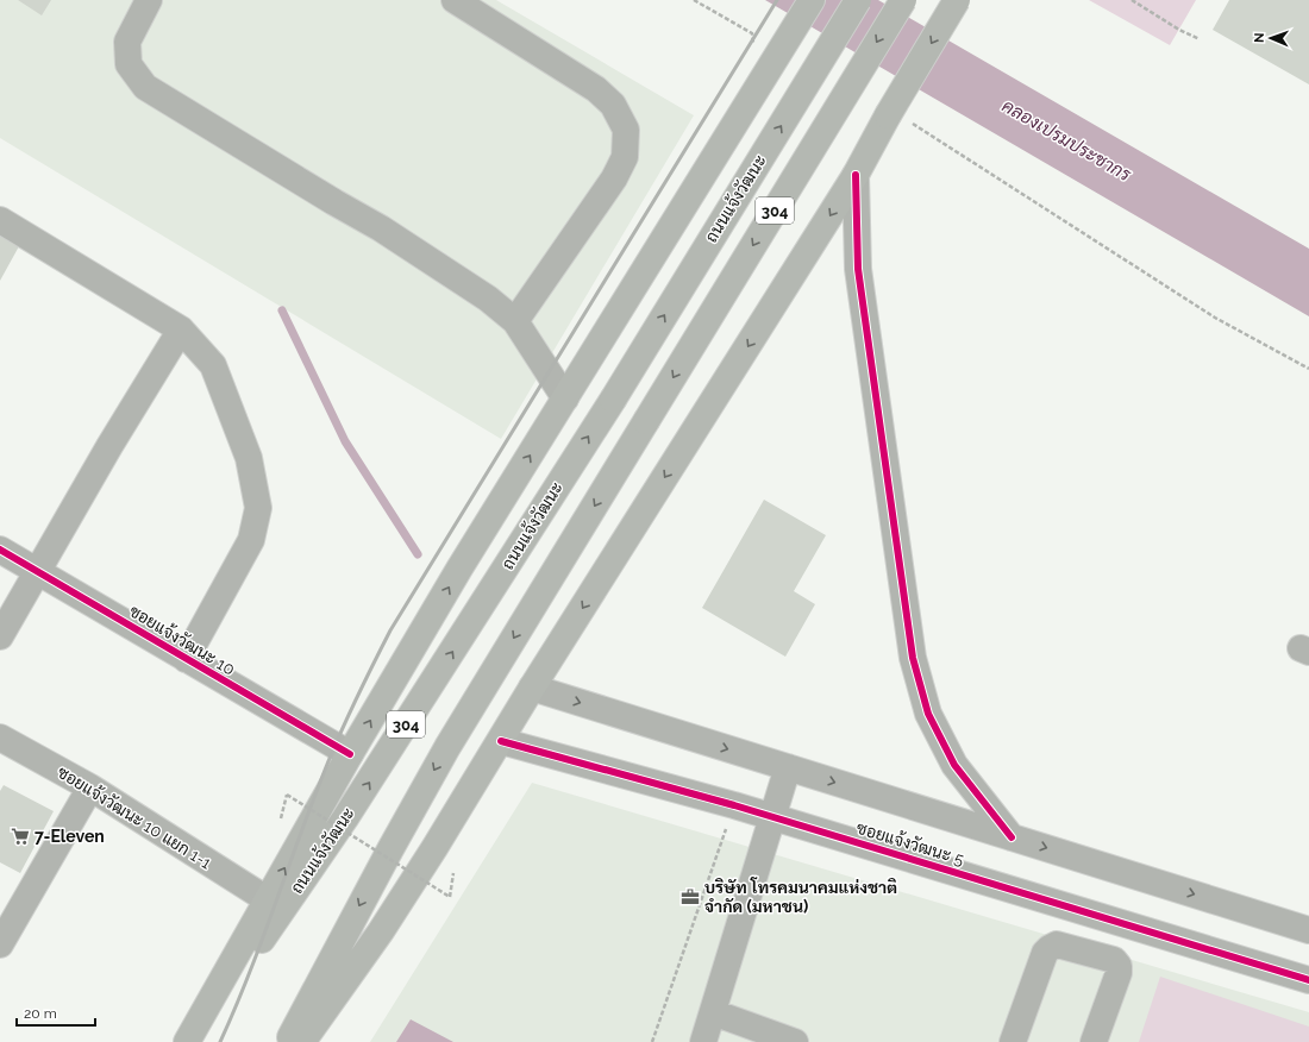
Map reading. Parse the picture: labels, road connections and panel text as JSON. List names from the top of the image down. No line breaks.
{"streets":{"main road":["ถนนแจ้งวัฒนะ","304"],"street":["ซอยแจ้งวัฒนะ 10","ซอยแจ้งวัฒนะ 10 แยก 1-1","ซอยแจ้งวัฒนะ 5"]},"crossings":[["ถนนแจ้งวัฒนะ","ซอยแจ้งวัฒนะ 10"],["ถนนแจ้งวัฒนะ","ซอยแจ้งวัฒนะ 10 แยก 1-1"]],"water":["คลองเปรมประชากร"],"places":{"supermarket":["7-Eleven"],"office":["บริษัท โทรคมนาคมแห่งชาติ จำกัด (มหาชน)"]},"scale_bar":"20 m","north":"left"}
